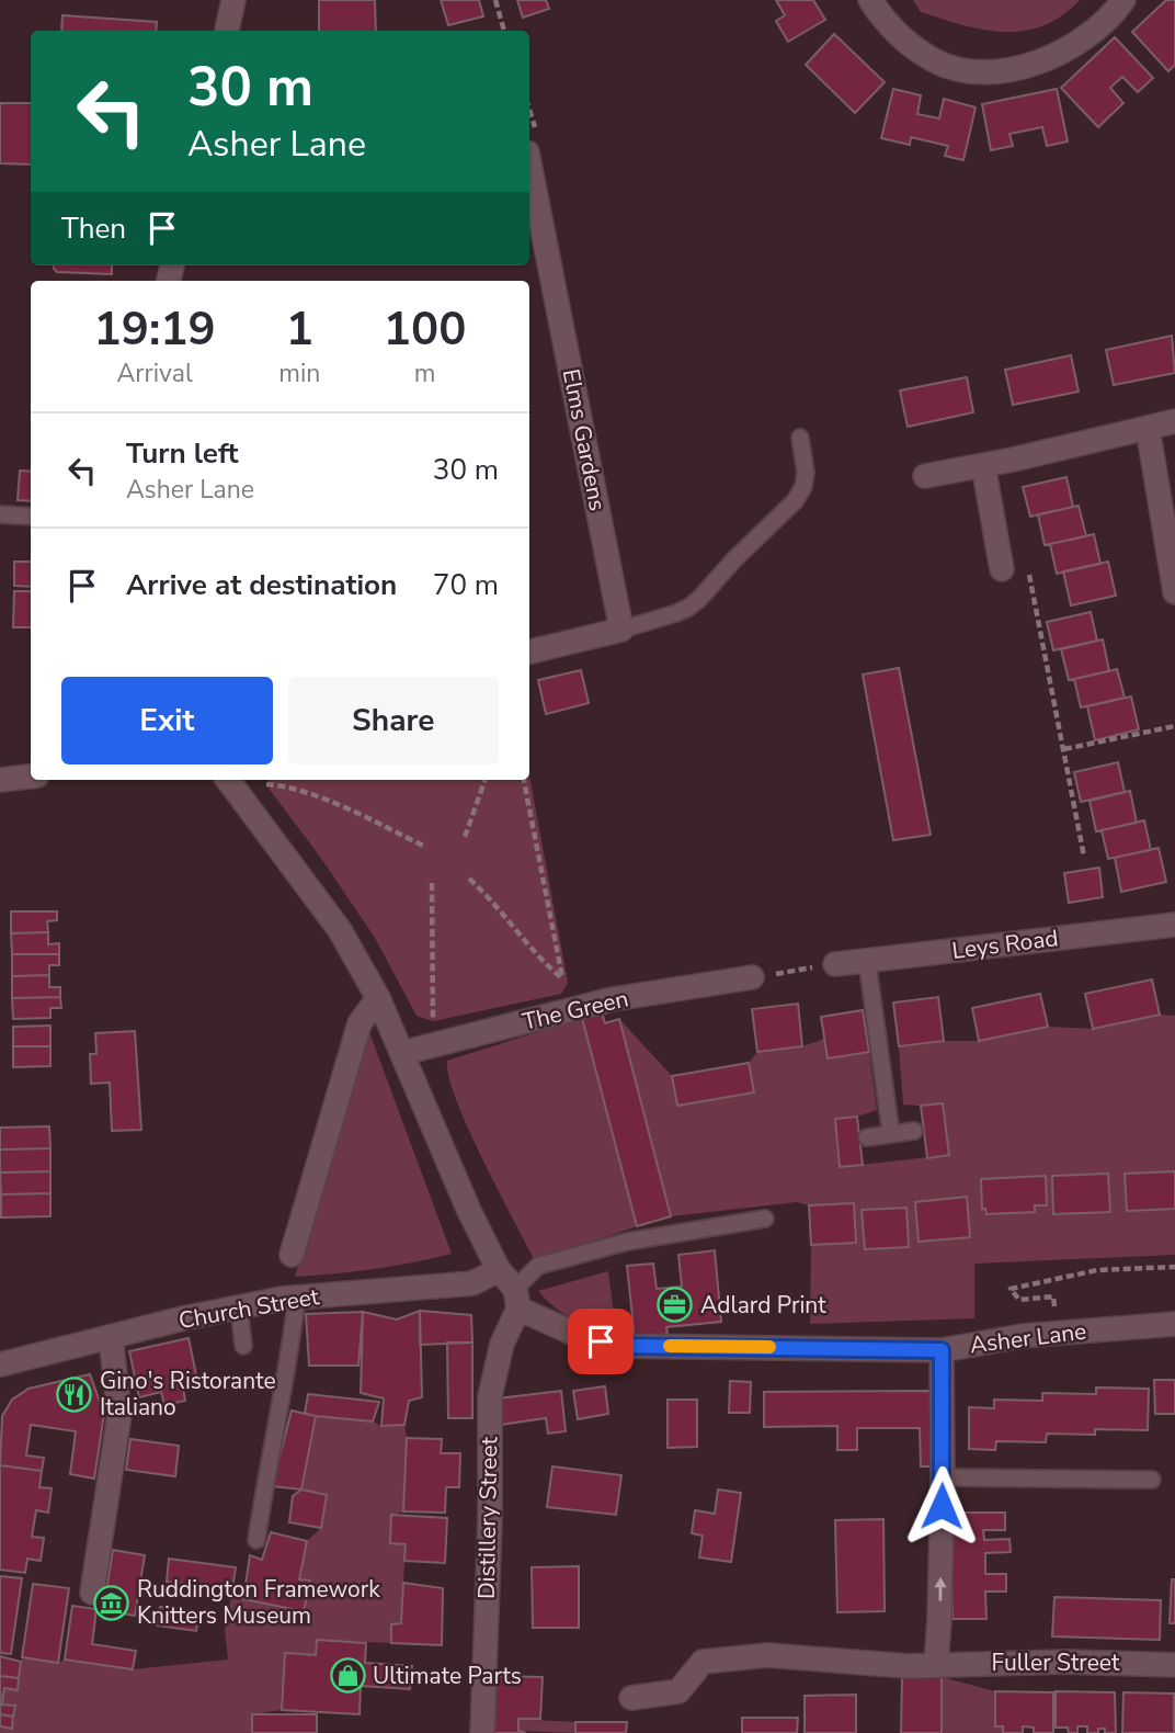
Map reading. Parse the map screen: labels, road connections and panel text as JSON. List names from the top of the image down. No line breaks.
{"streets":{"street":["Elms Gardens","Leys Road","The Green","Church Street","Asher Lane","Distillery Street","Fuller Street"]},"crossings":[["Asher Lane","Distillery Street"]],"places":{"office":["Adlard Print"],"restaurant":["Gino's Ristorante Italiano"],"museum":["Ruddington Framework Knitters Museum"],"shop":["Ultimate Parts"]},"page":{"turn":["30 m","Asher Lane"],"then":"Then","eta":["19:19","Arrival","1","min","100","m"],"list":[{"name":"Turn left","note":"Asher Lane","value":"30 m"},{"name":"Arrive at destination","value":"70 m"}],"buttons":["Exit","Share"]}}
